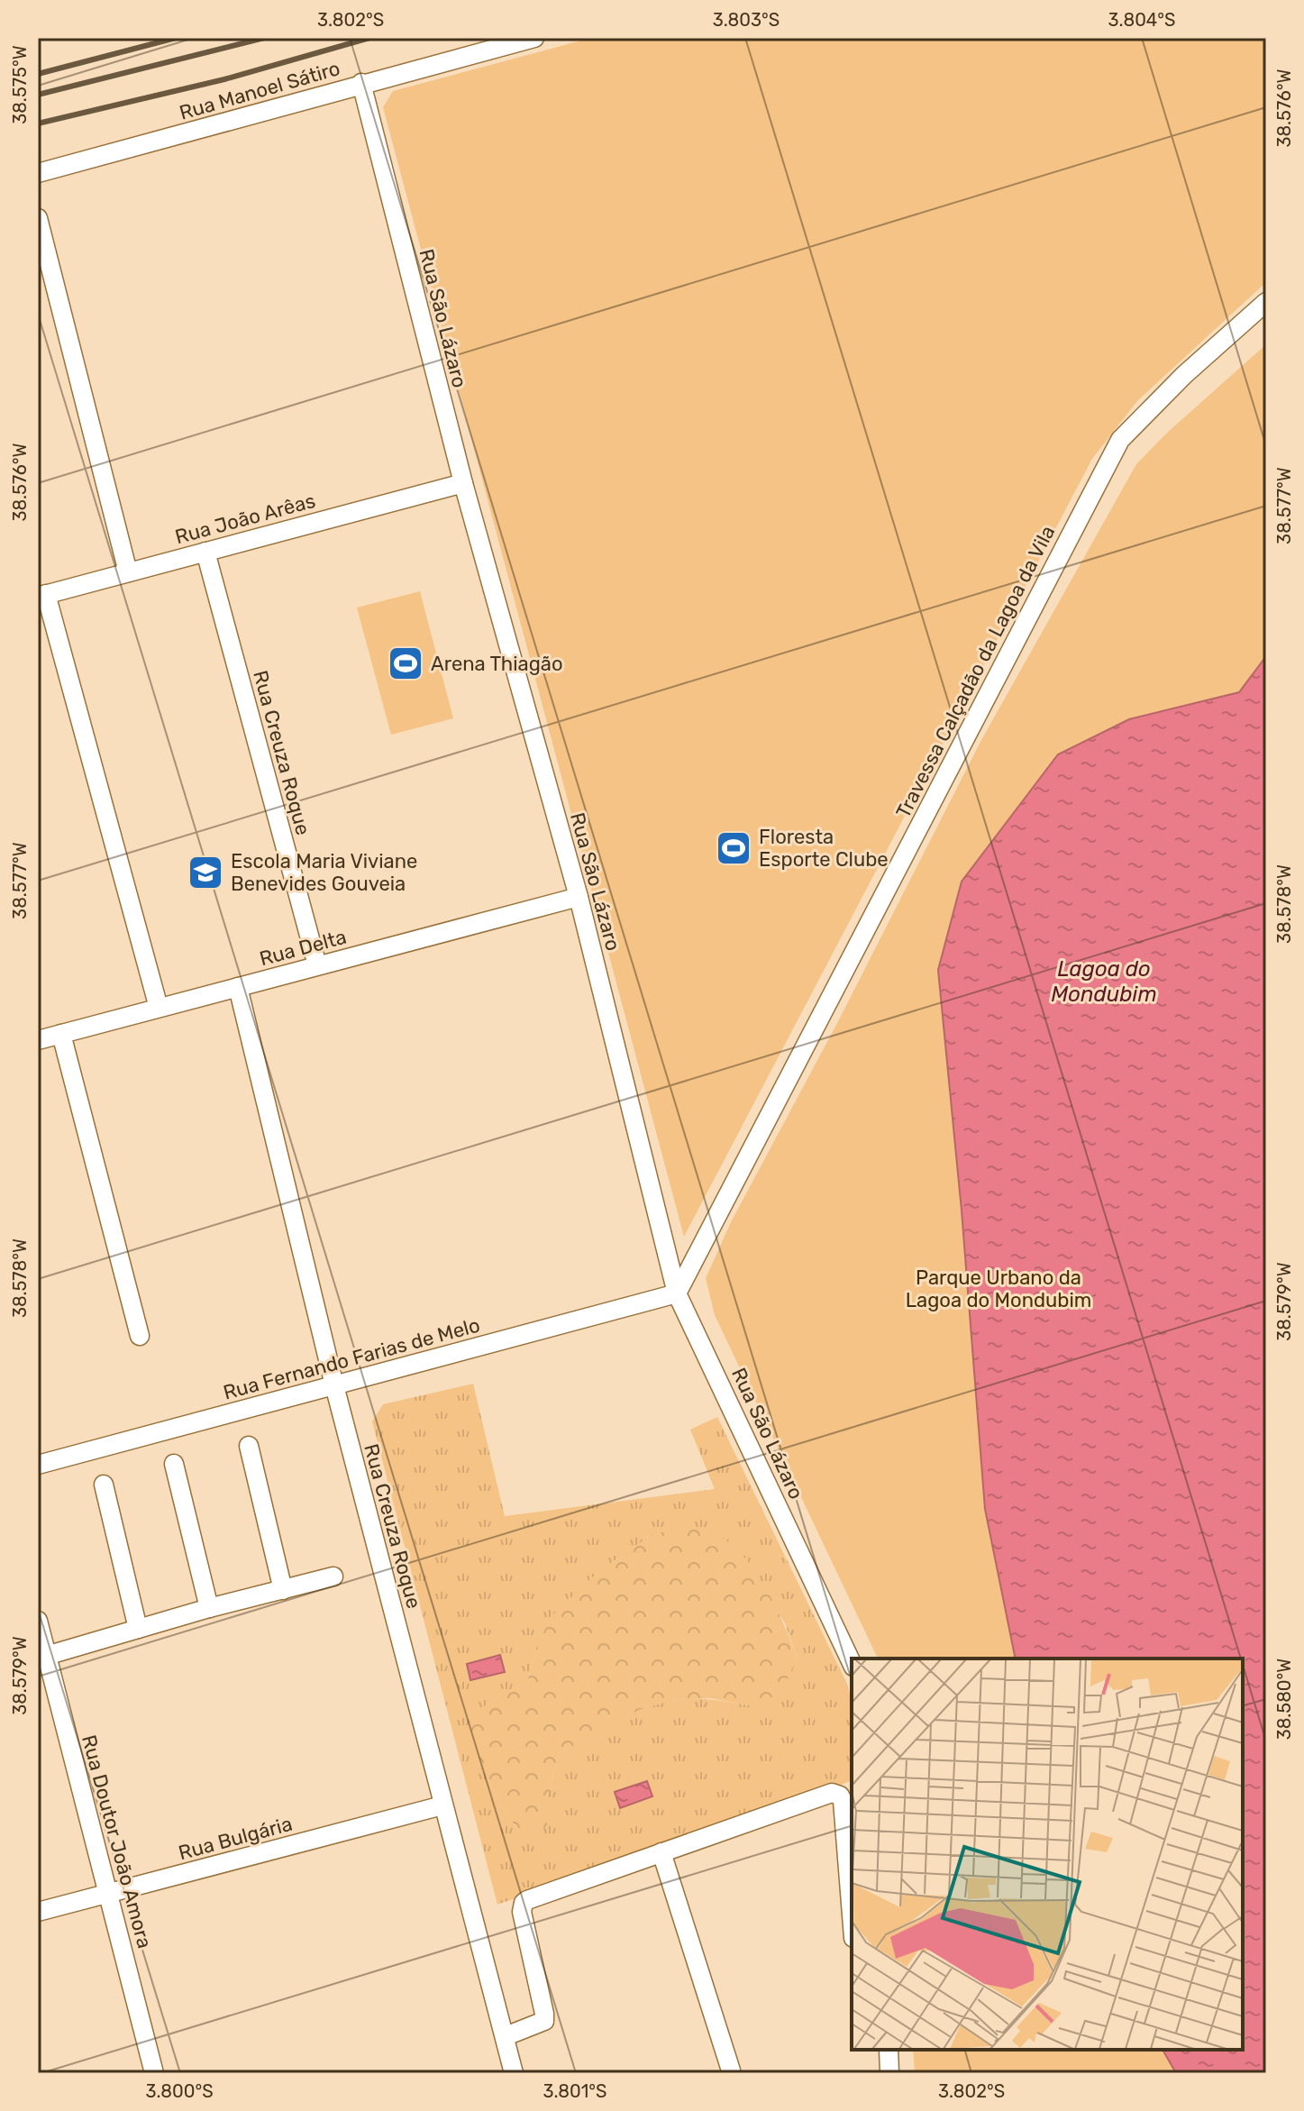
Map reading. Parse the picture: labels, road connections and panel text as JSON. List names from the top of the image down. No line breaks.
{"streets":{"street":["Rua Manoel Sátiro","Rua São Lázaro","Rua João Arêas","Travessa Calçadão da Lagoa da Vila","Rua Creuza Roque","Rua Delta","Rua Fernando Farias de Melo","Rua Bulgária","Rua Doutor João Amora"]},"crossings":[["Rua Manoel Sátiro","Rua São Lázaro"],["Rua São Lázaro","Rua João Arêas"],["Rua São Lázaro","Travessa Calçadão da Lagoa da Vila"],["Rua São Lázaro","Rua Delta"],["Rua São Lázaro","Rua Fernando Farias de Melo"],["Rua João Arêas","Rua Creuza Roque"],["Travessa Calçadão da Lagoa da Vila","Rua Fernando Farias de Melo"],["Rua Creuza Roque","Rua Delta"],["Rua Creuza Roque","Rua Fernando Farias de Melo"],["Rua Creuza Roque","Rua Bulgária"],["Rua Bulgária","Rua Doutor João Amora"]],"water":["Lagoa do Mondubim"],"parks":["Parque Urbano da Lagoa do Mondubim"],"places":{"sports":["Arena Thiagão","Floresta Esporte Clube"],"school or university":["Escola Maria Viviane Benevides Gouveia"]},"coordinates":["3.802°S","3.803°S","3.804°S","38.575°W","38.576°W","38.577°W","38.578°W","38.579°W","38.580°W","3.800°S","3.801°S"]}
